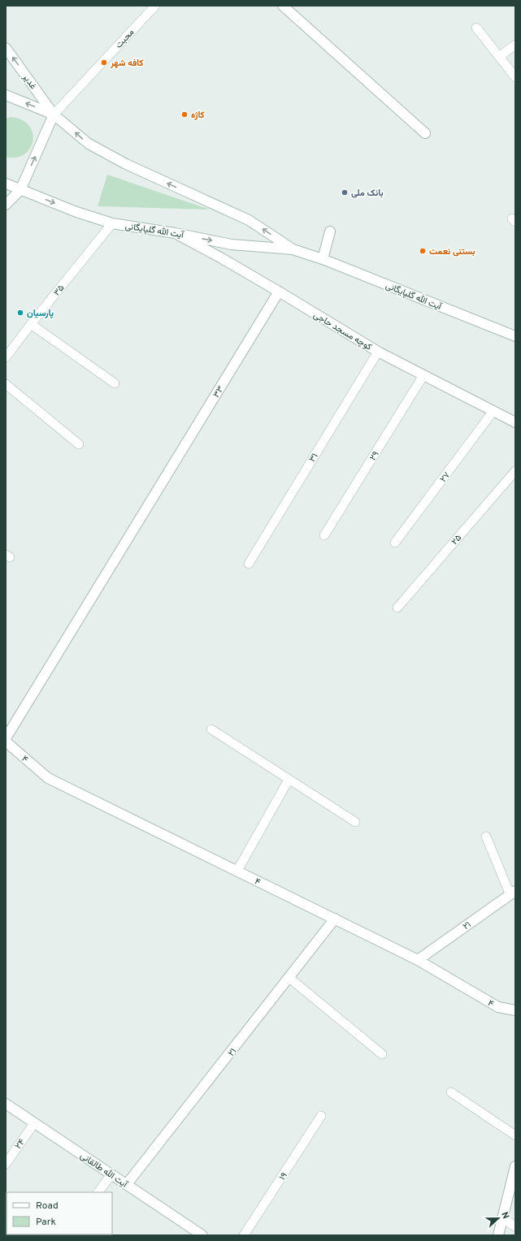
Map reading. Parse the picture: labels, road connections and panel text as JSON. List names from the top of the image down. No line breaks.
{"streets":{"street":["غدیر","آیت الله گلپایگانی","کوچه مسجد حاجی","۳۳","۴","۲۱","آیت الله طالقانی"],"lane":["محبت","۳۵","۲۹","۳۱","۲۷","۲۵","۲۴","۱۹"]},"crossings":[["محبت","غدیر"],["محبت","آیت الله گلپایگانی"],["غدیر","آیت الله گلپایگانی"],["آیت الله گلپایگانی","۳۵"],["آیت الله گلپایگانی","کوچه مسجد حاجی"],["کوچه مسجد حاجی","۳۳"],["کوچه مسجد حاجی","۲۹"],["کوچه مسجد حاجی","۳۱"],["کوچه مسجد حاجی","۲۷"],["۴","۲۱"],["۲۱","آیت الله طالقانی"],["۲۴","آیت الله طالقانی"]],"one_way":["غدیر"],"places":["کافه شهر","کاژه","بانک ملی","بستنی نعمت","پارسیان"],"legend":["Road","Park"],"north":"right"}
